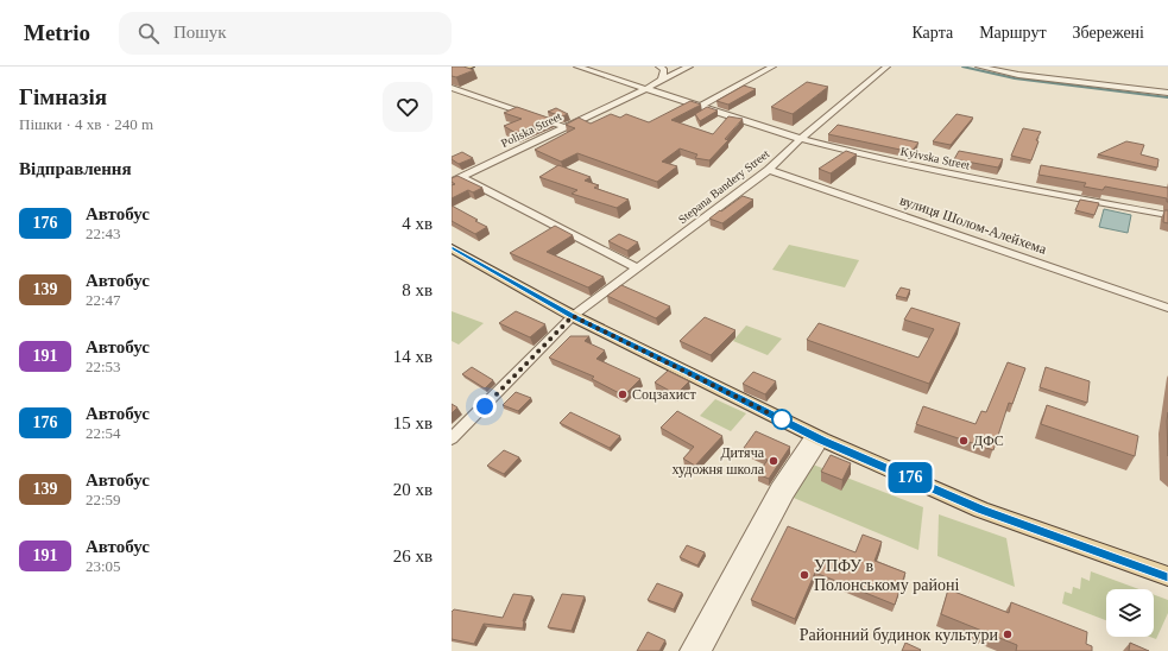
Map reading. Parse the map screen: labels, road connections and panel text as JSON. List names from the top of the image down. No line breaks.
{"streets":{"street":["Poliska Street","Kyivska Street","Stepana Bandery Street","вулиця Шолом-Алейхема"]},"crossings":[["Poliska Street","Kyivska Street"],["Kyivska Street","Stepana Bandery Street"],["Stepana Bandery Street","вулиця Шолом-Алейхема"]],"places":["Соцзахист","ДФС","Дитяча художня школа","УПФУ в Полонському районі","Районний будинок культури"],"lines":["bus line 176"],"page":{"header":"Metrio","search":"Пошук","nav":["Карта","Маршрут","Збережені"],"heading":[["Гімназія","Пішки · 4 хв · 240 m"],"Відправлення"],"on_map":"176","list":[{"mark":"176","name":"Автобус","note":"22:43","value":"4 хв"},{"mark":"139","name":"Автобус","note":"22:47","value":"8 хв"},{"mark":"191","name":"Автобус","note":"22:53","value":"14 хв"},{"mark":"176","name":"Автобус","note":"22:54","value":"15 хв"},{"mark":"139","name":"Автобус","note":"22:59","value":"20 хв"},{"mark":"191","name":"Автобус","note":"23:05","value":"26 хв"}]}}
